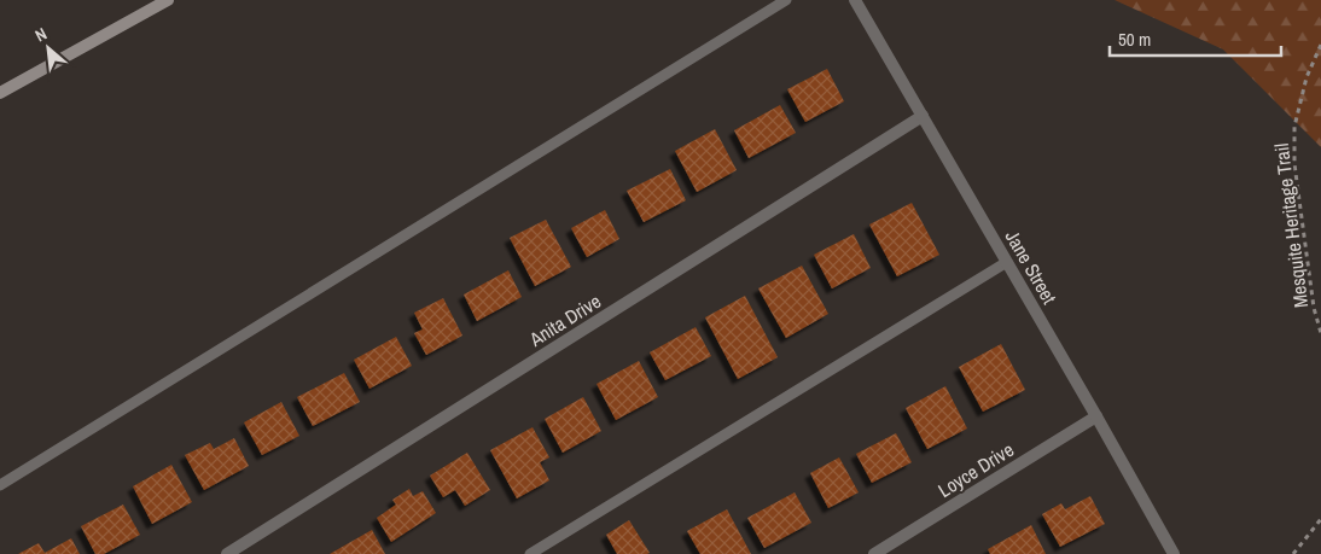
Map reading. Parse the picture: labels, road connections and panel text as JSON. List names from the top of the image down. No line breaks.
{"streets":{"street":["Jane Street","Anita Drive","Loyce Drive"],"path":["Mesquite Heritage Trail"]},"crossings":[["Jane Street","Anita Drive"],["Jane Street","Loyce Drive"]],"scale_bar":"50 m","north":"top left"}
